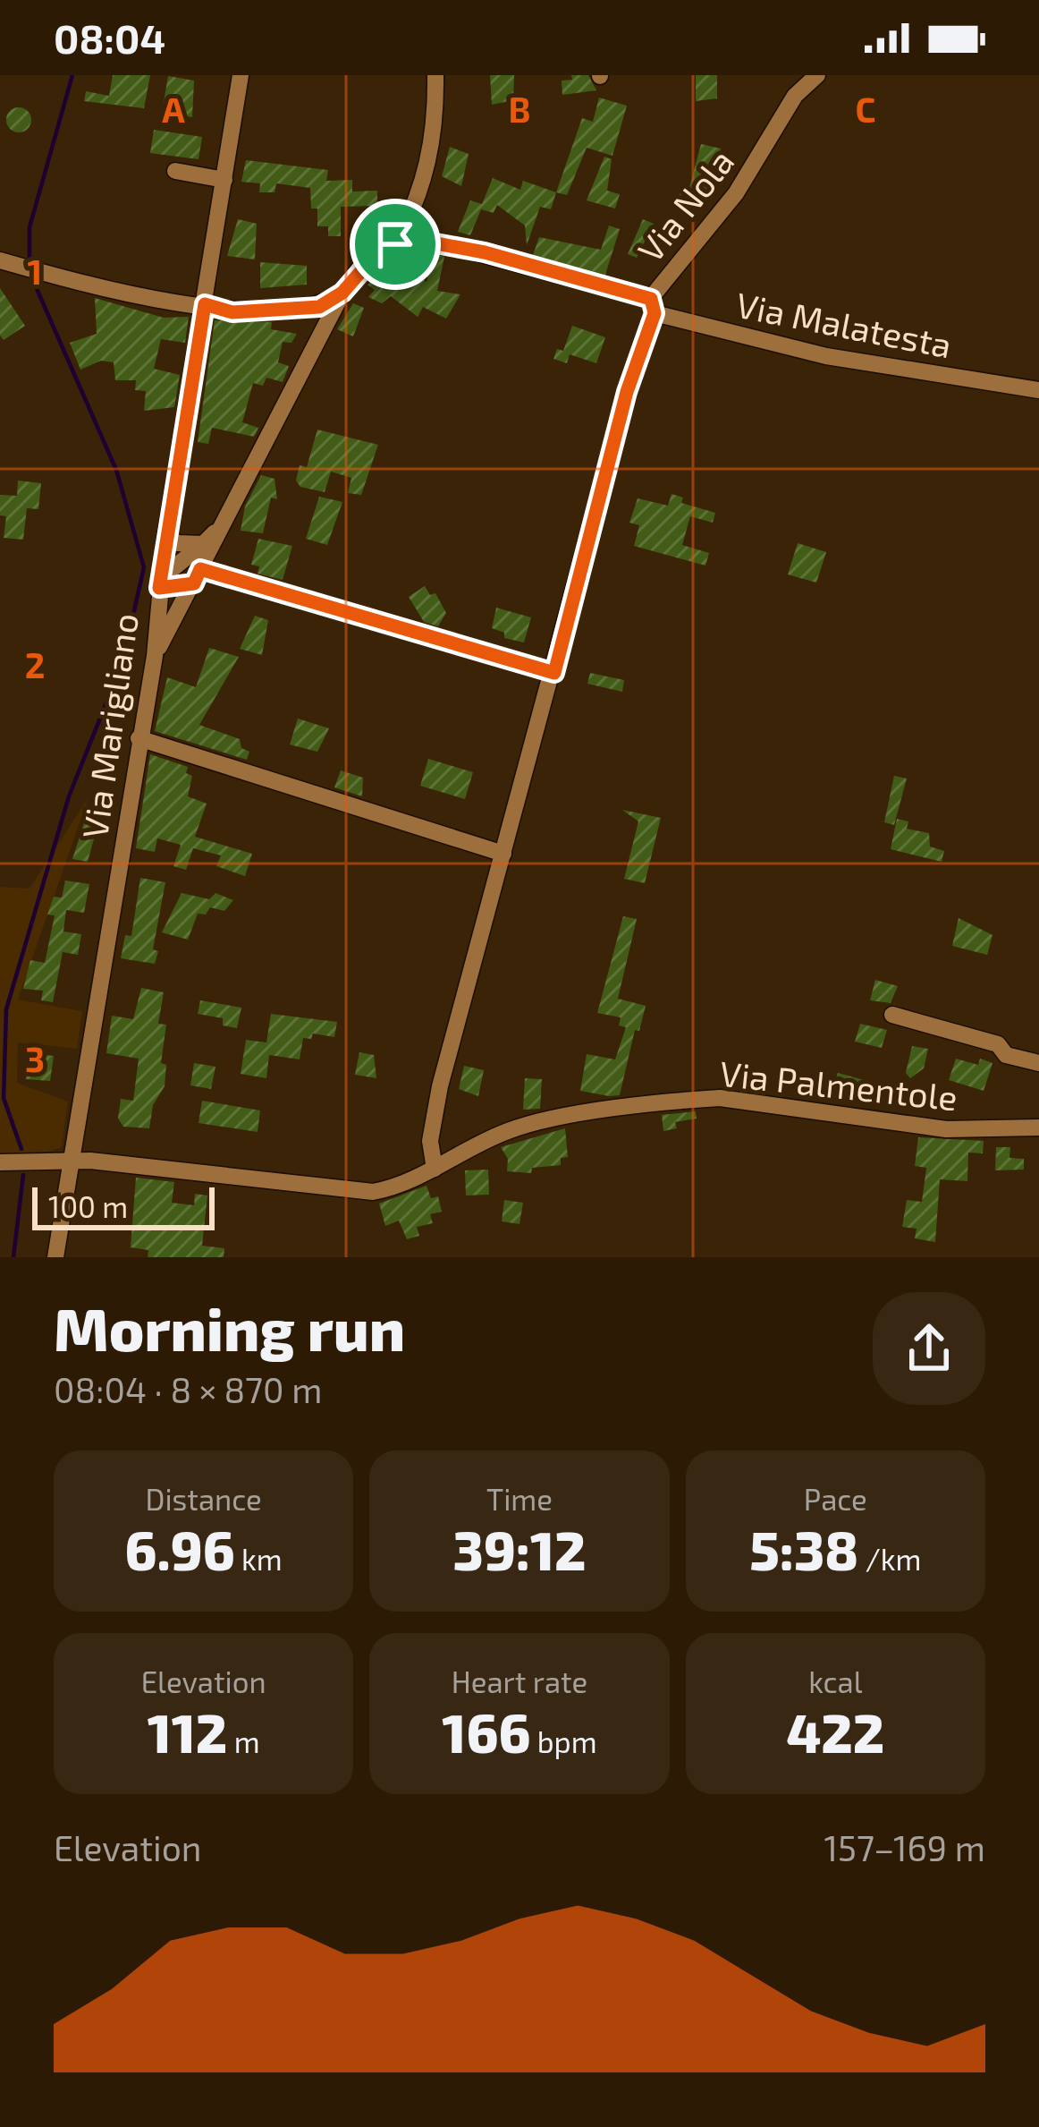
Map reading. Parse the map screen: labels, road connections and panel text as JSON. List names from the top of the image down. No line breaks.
{"streets":{"street":["Via Nola","Via Malatesta","Via Marigliano","Via Palmentole"]},"crossings":[["Via Nola","Via Malatesta"],["Via Marigliano","Via Palmentole"]],"scale_bar":"100 m","page":{"status":"08:04","scale":"100 m","heading":["Morning run","08:04 · 8 × 870 m"],"stats":[["Distance","6.96 km"],["Time","39:12"],["Pace","5:38 /km"],["Elevation","112 m"],["Heart rate","166 bpm"],["kcal","422"]],"chart":["Elevation","157–169 m"]},"grid":{"columns":["A","B","C"],"rows":["1","2","3"]}}
